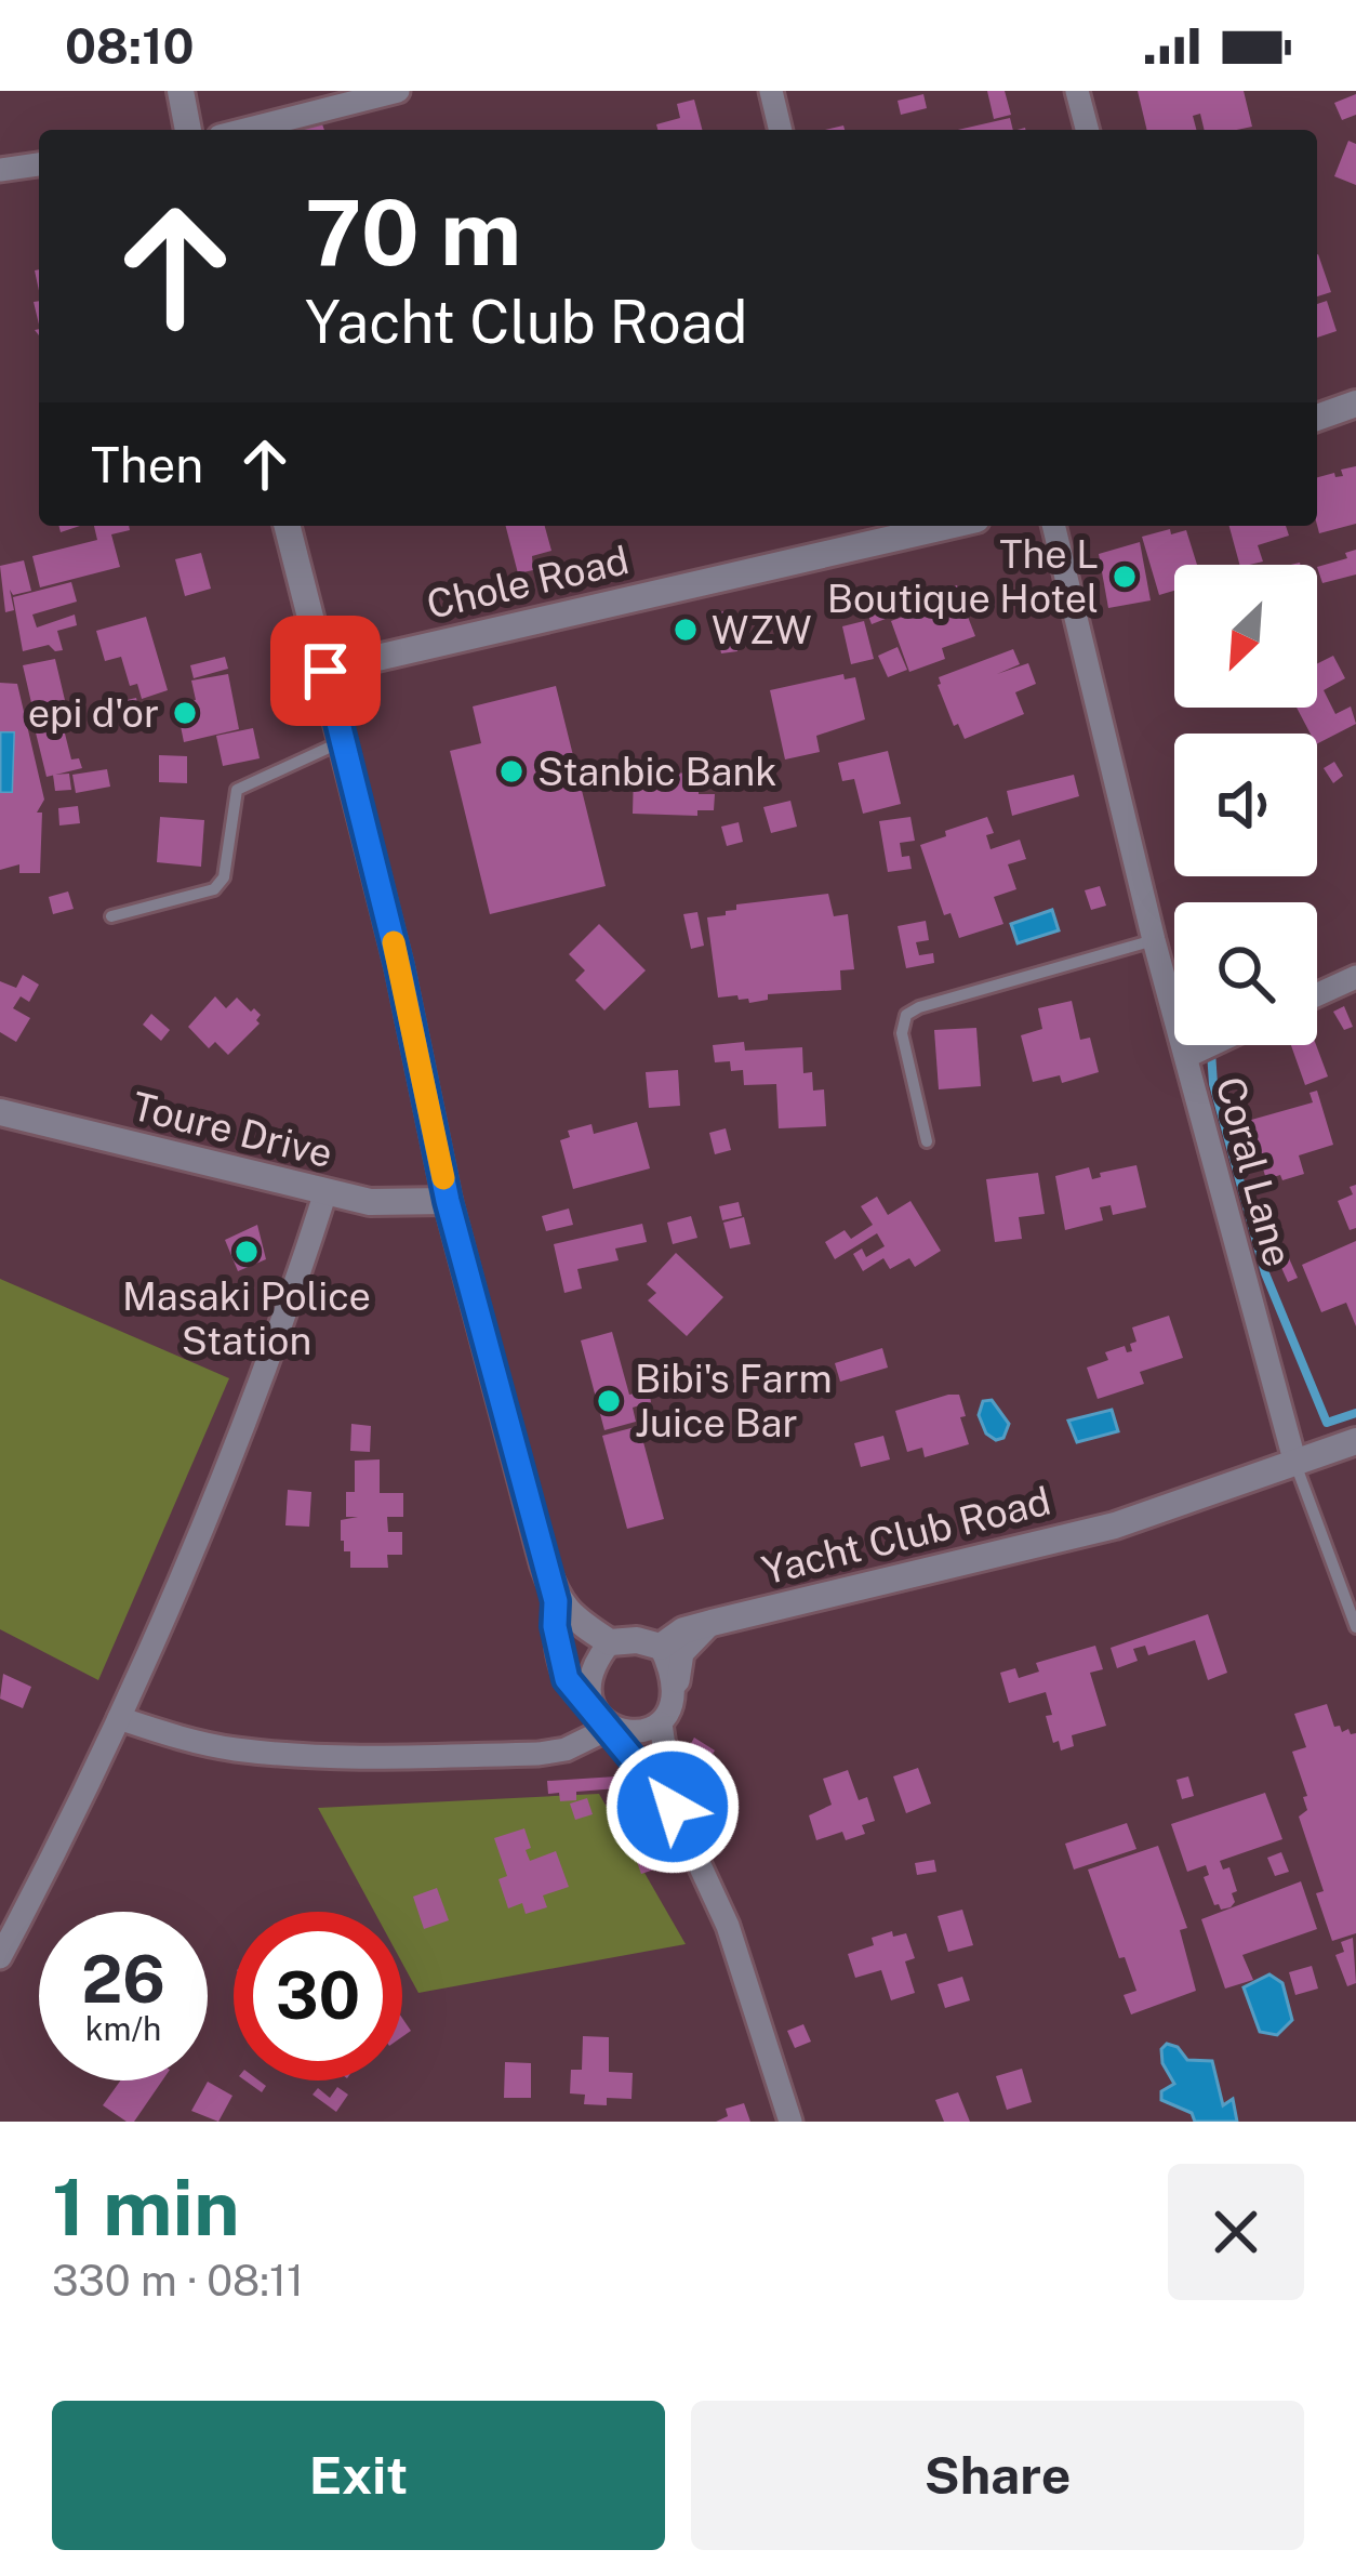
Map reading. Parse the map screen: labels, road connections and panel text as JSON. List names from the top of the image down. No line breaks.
{"streets":{"street":["Chole Road","Toure Drive","Coral Lane","Yacht Club Road"]},"crossings":[["Coral Lane","Yacht Club Road"]],"places":["The L Boutique Hotel","WZW","epi d'or","Stanbic Bank","Masaki Police Station","Bibi's Farm Juice Bar"],"north":"bottom left","page":{"status":"08:10","turn":["70 m","Yacht Club Road"],"then":"Then","speed":"26 km/h","limit":"30","heading":["1 min","330 m · 08:11"],"buttons":["Exit","Share"]}}
